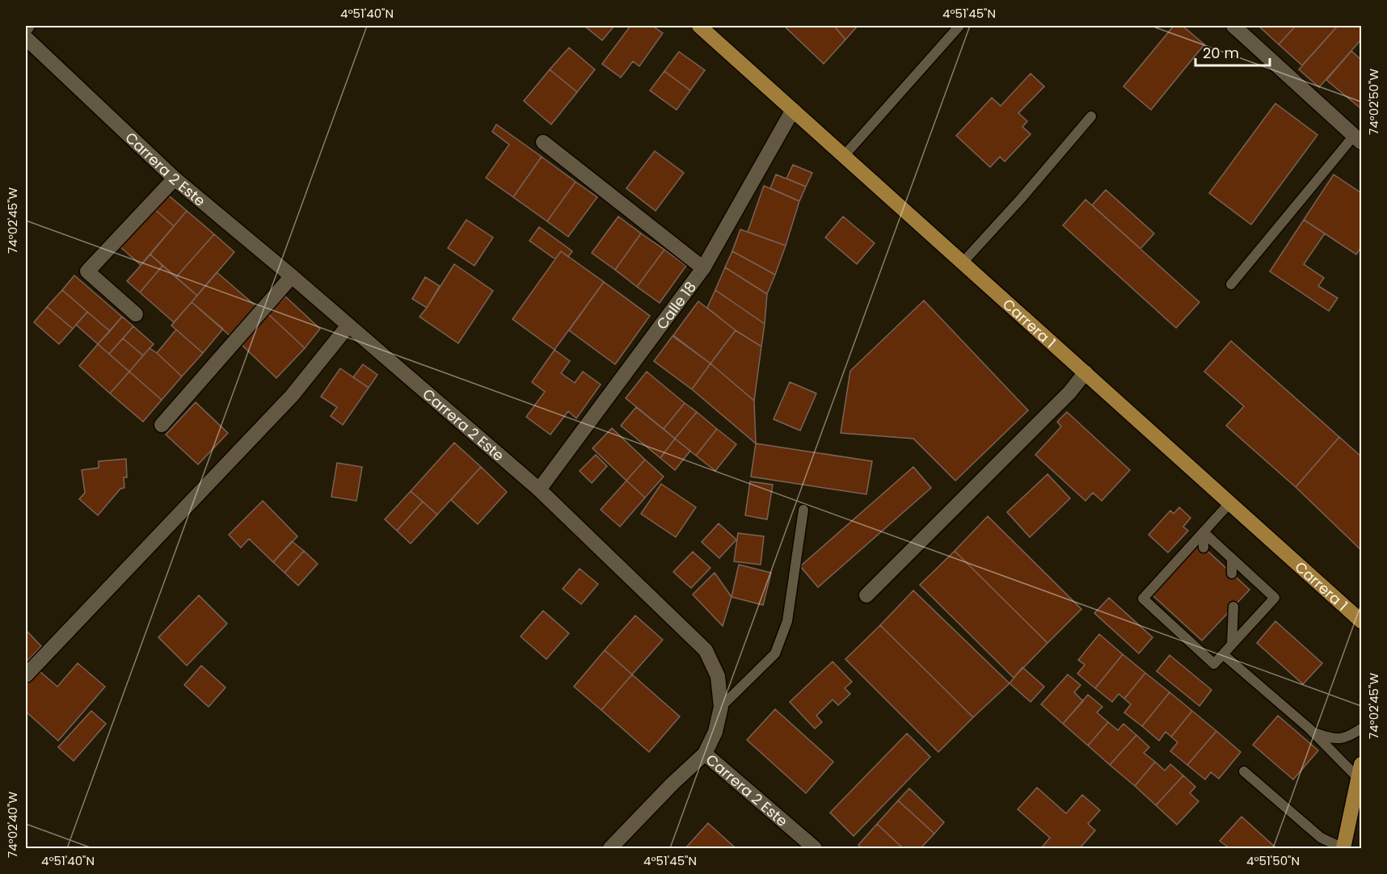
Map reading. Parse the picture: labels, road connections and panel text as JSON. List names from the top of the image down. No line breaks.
{"streets":{"main road":["Carrera 1"],"street":["Carrera 2 Este","Calle 18"]},"crossings":[["Carrera 2 Este","Calle 18"],["Calle 18","Carrera 1"]],"scale_bar":"20 m","coordinates":["4°51'40\"N","4°51'45\"N","74°02'50\"W","74°02'45\"W","74°02'40\"W","4°51'50\"N"]}
